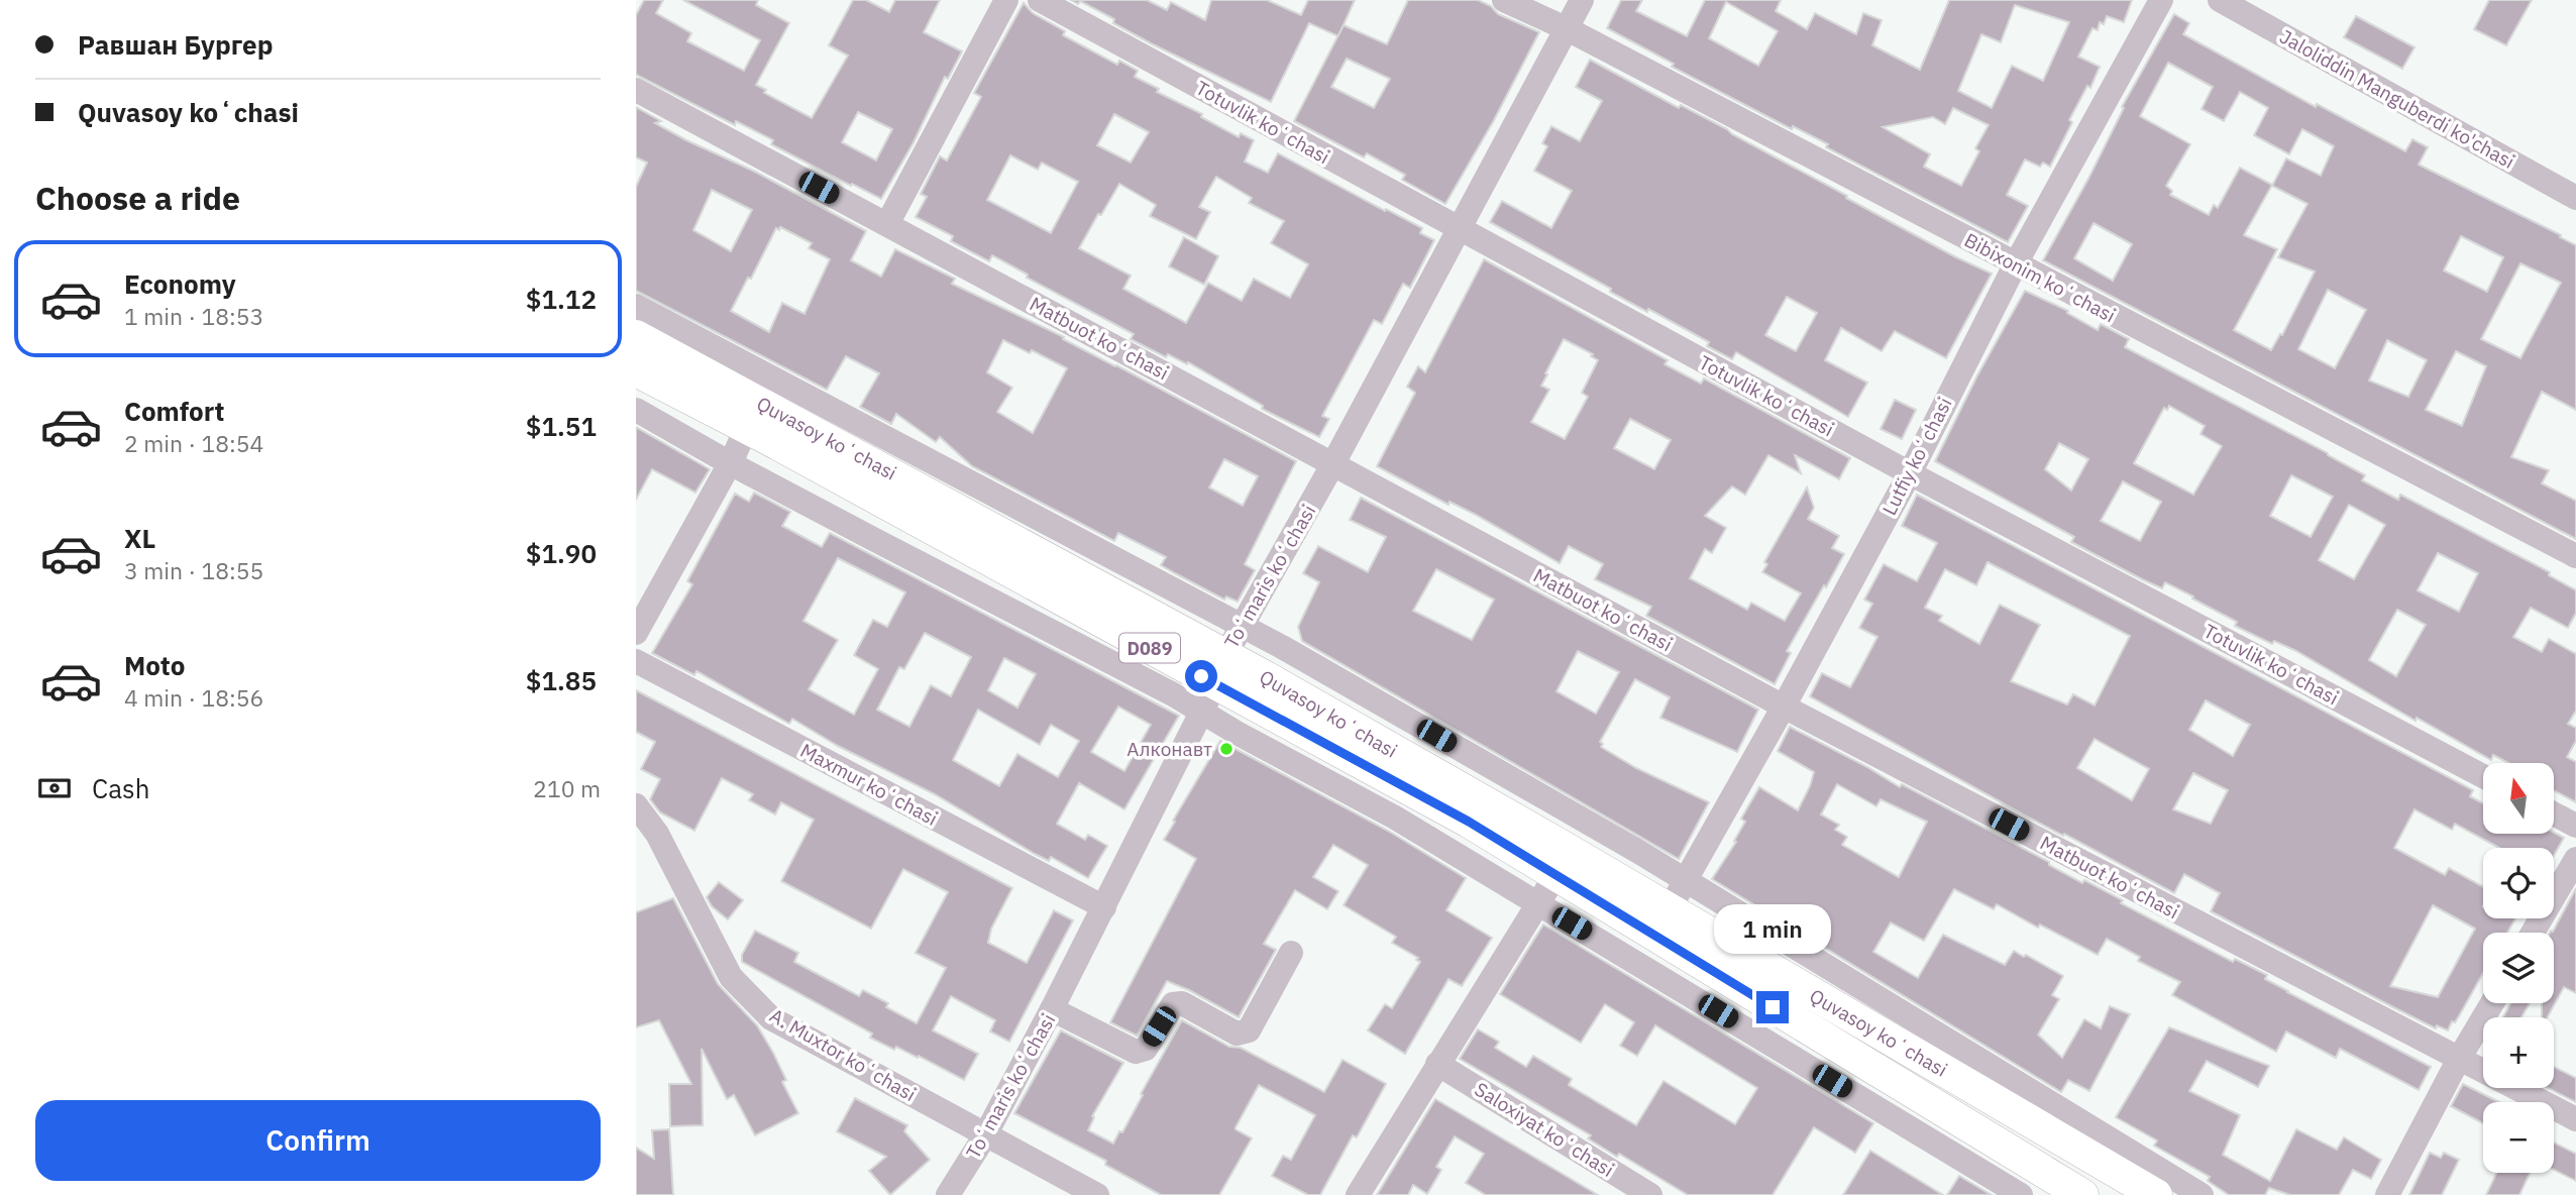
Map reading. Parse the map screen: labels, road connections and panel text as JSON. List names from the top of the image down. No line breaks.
{"streets":{"main road":["Quvasoy koʻchasi","D089"],"street":["Jaloliddin Manguberdi ko'chasi","Totuvlik koʻchasi","Bibixonim koʻchasi","Matbuot koʻchasi","Lutfiy koʻchasi","Toʻmaris koʻchasi","Maxmur koʻchasi","A. Muxtor koʻchasi","Saloxiyat koʻchasi"]},"crossings":[["Totuvlik koʻchasi","Lutfiy koʻchasi"],["Totuvlik koʻchasi","Toʻmaris koʻchasi"],["Bibixonim koʻchasi","Lutfiy koʻchasi"],["Bibixonim koʻchasi","Toʻmaris koʻchasi"],["Matbuot koʻchasi","Lutfiy koʻchasi"],["Matbuot koʻchasi","Toʻmaris koʻchasi"],["Quvasoy koʻchasi","Lutfiy koʻchasi"],["Quvasoy koʻchasi","Toʻmaris koʻchasi"],["Toʻmaris koʻchasi","Maxmur koʻchasi"],["Toʻmaris koʻchasi","A. Muxtor koʻchasi"]],"places":["Алконавт"],"north":"top","page":{"banner":["Равшан Бургер","Quvasoy koʻchasi"],"heading":"Choose a ride","list":[{"name":"Economy","note":"1 min · 18:53","value":"$1.12"},{"name":"Comfort","note":"2 min · 18:54","value":"$1.51"},{"name":"XL","note":"3 min · 18:55","value":"$1.90"},{"name":"Moto","note":"4 min · 18:56","value":"$1.85"}],"pay":["Cash","210 m"],"map_buttons":["+","−"],"bubble":"1 min","buttons":"Confirm"}}
